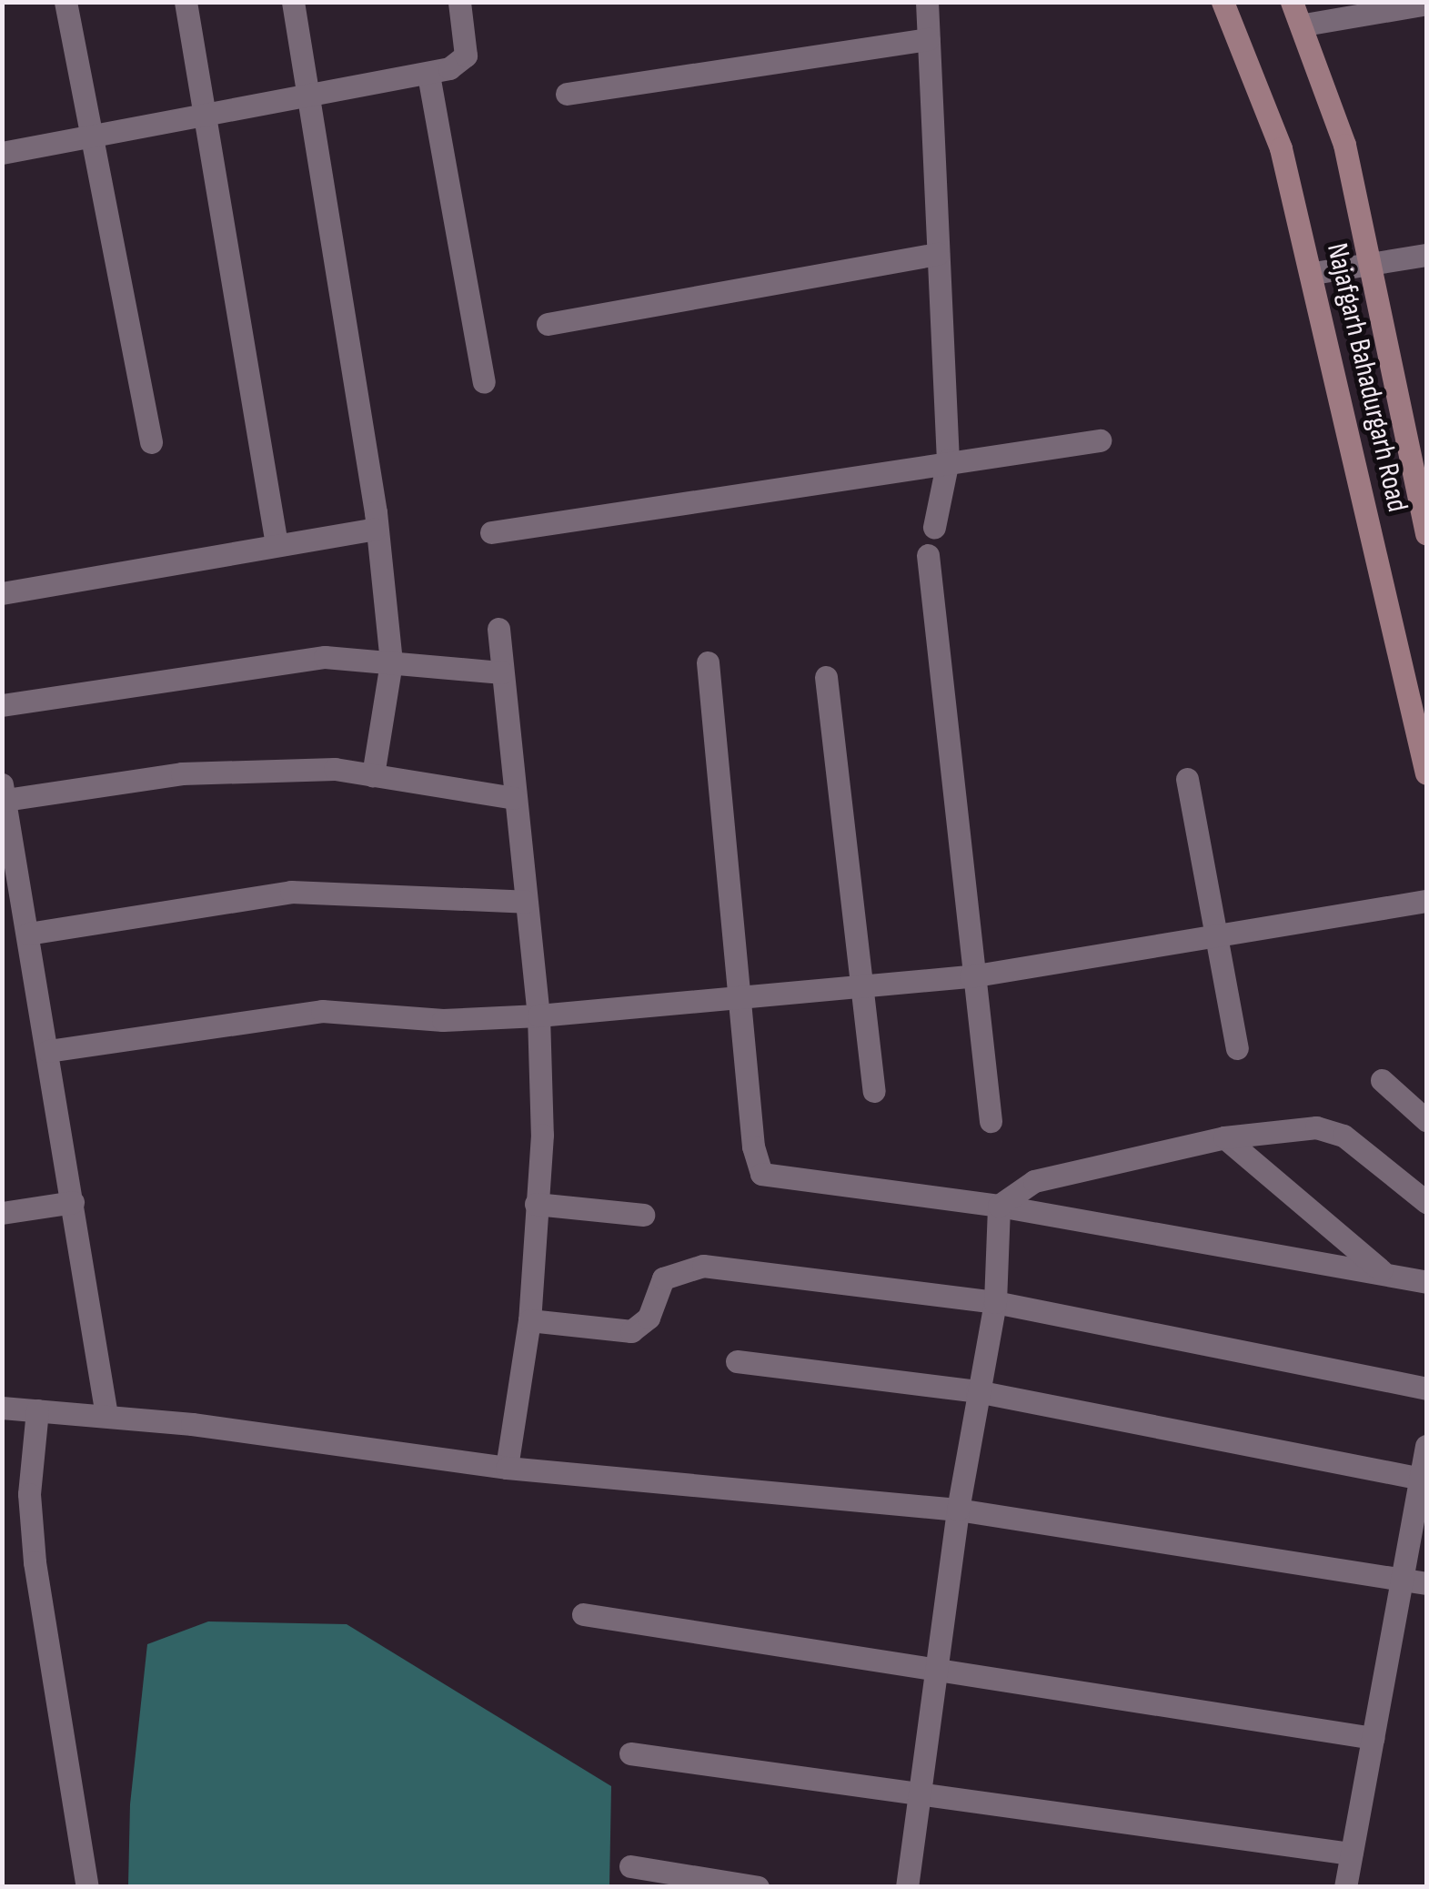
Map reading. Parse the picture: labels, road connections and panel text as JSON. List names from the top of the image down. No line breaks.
{"streets":{"main road":["Najafgarh Bahadurgarh Road"]}}
